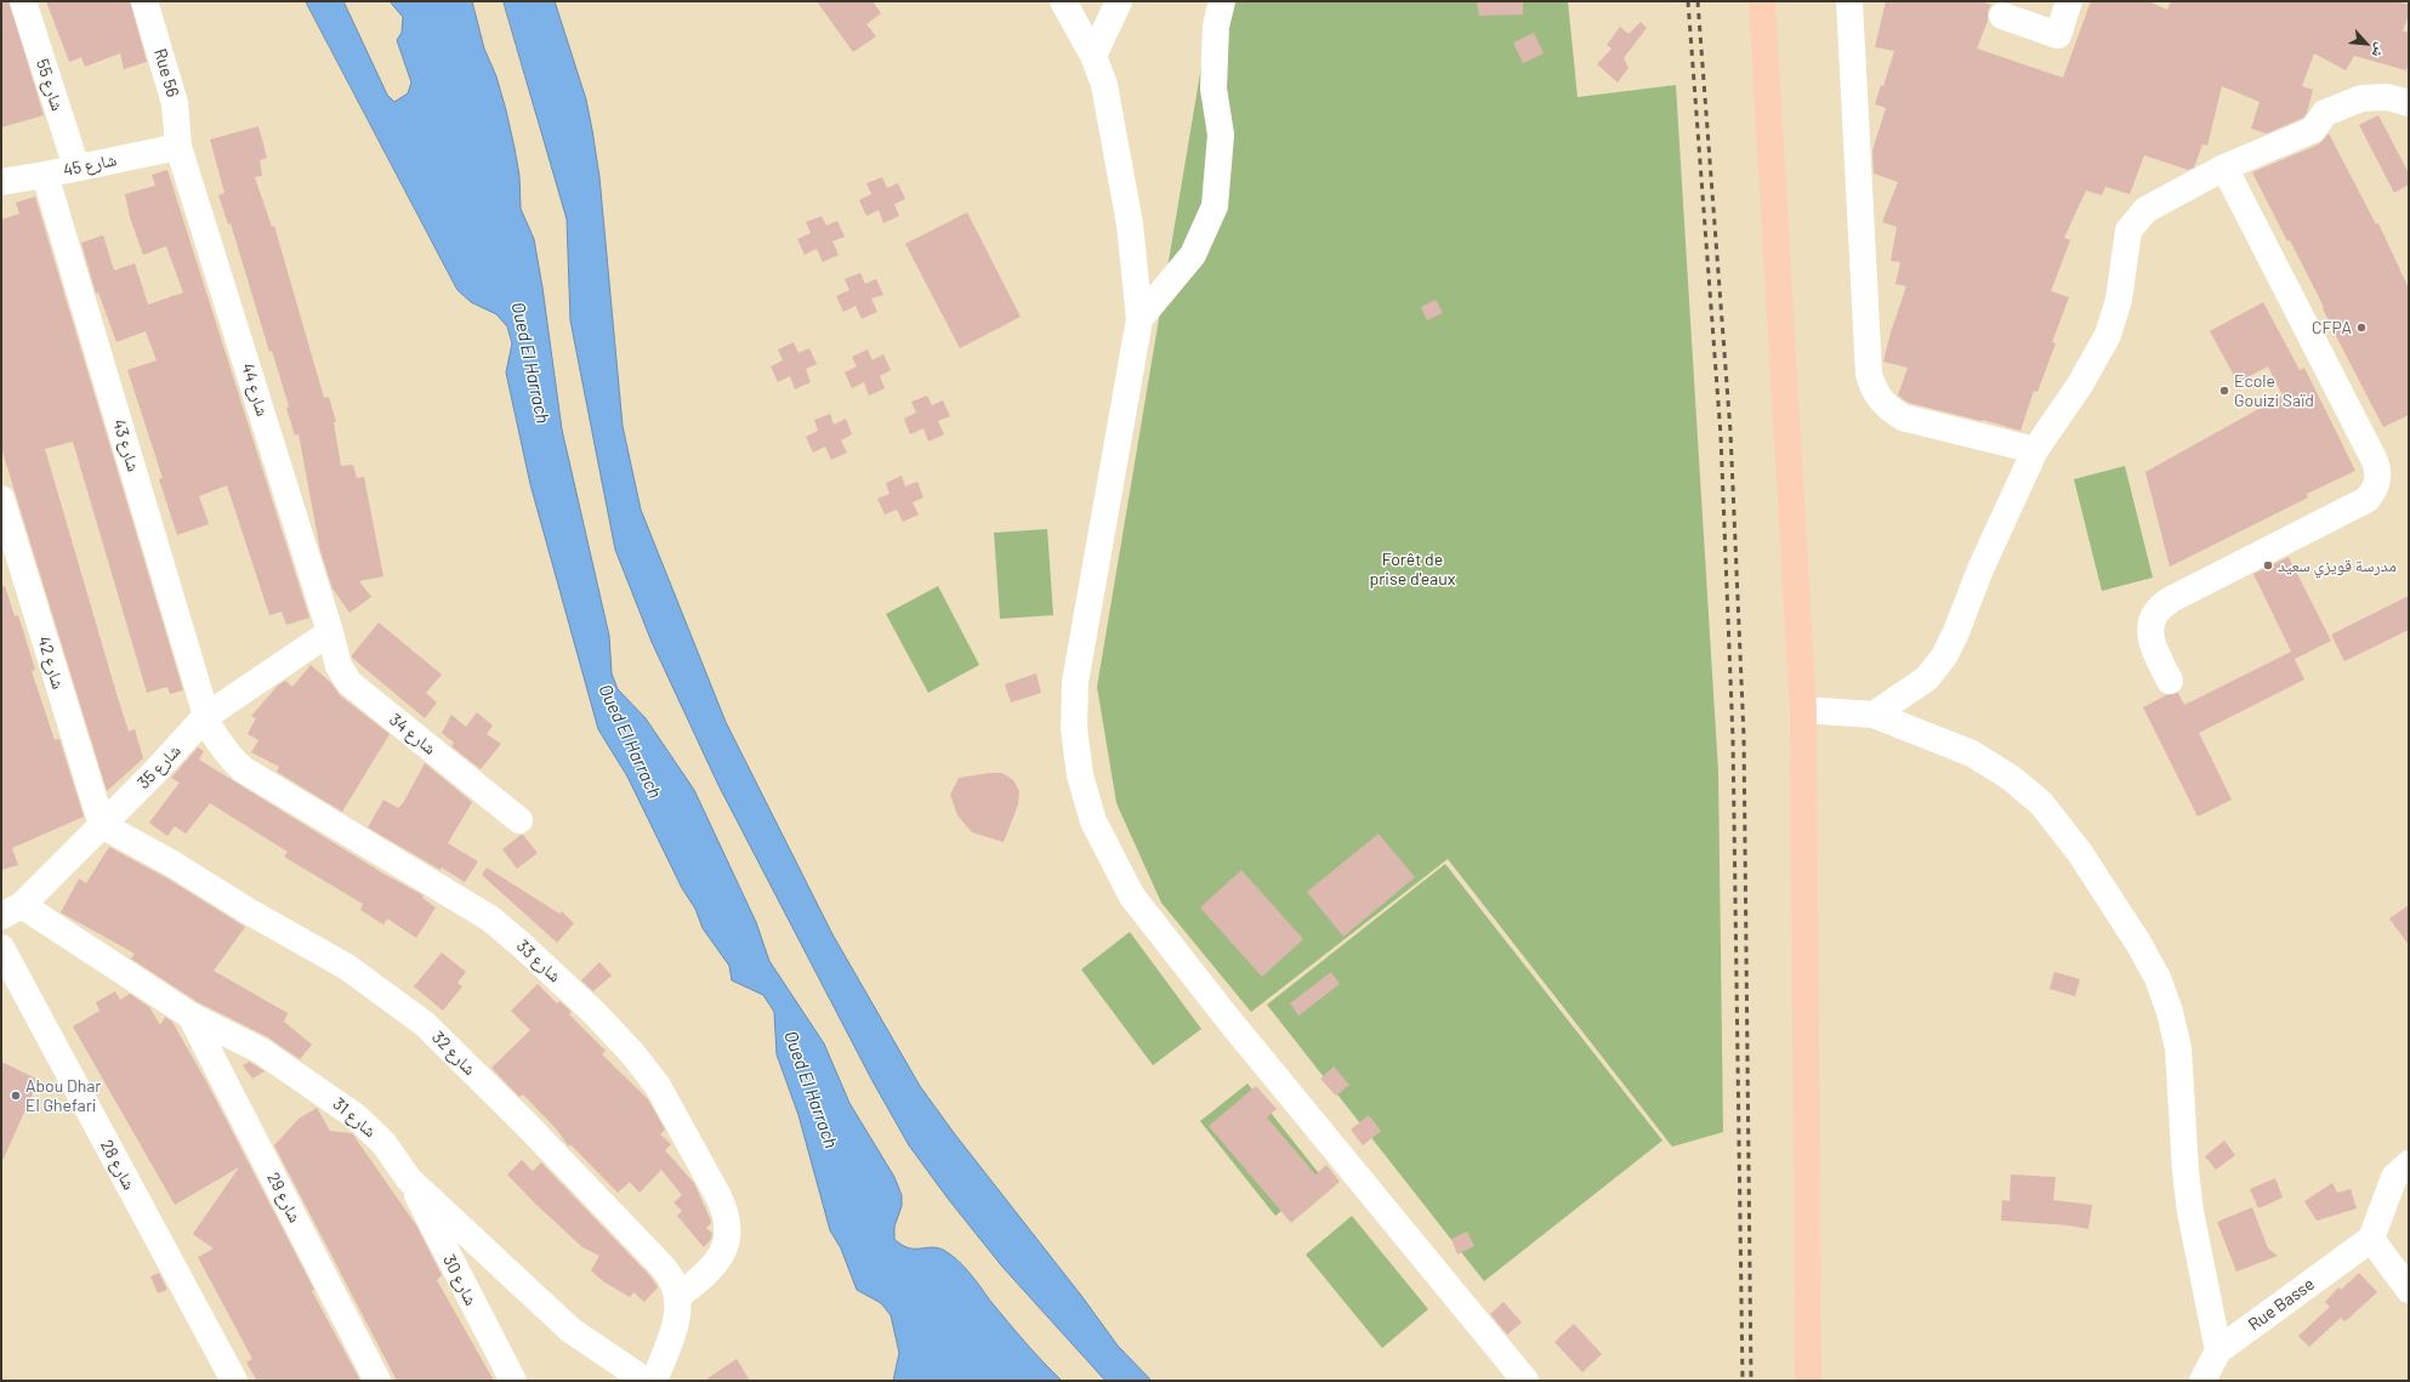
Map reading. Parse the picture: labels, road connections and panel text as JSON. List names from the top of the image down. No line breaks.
{"streets":{"street":["Rue 56","شارع 55","شارع 45","شارع 44","شارع 43","شارع 42","شارع 34","شارع 35","شارع 33","شارع 32","شارع 31","شارع 28","شارع 29","شارع 30","Rue Basse"]},"crossings":[["Rue 56","شارع 45"],["Rue 56","شارع 44"],["شارع 55","شارع 45"],["شارع 45","شارع 44"],["شارع 45","شارع 43"],["شارع 44","شارع 34"],["شارع 44","شارع 35"],["شارع 43","شارع 35"],["شارع 43","شارع 33"],["شارع 42","شارع 35"],["شارع 42","شارع 32"],["شارع 34","شارع 35"],["شارع 35","شارع 33"],["شارع 35","شارع 32"],["شارع 35","شارع 31"],["شارع 33","شارع 32"],["شارع 31","شارع 29"],["شارع 31","شارع 30"]],"water":["Oued El Harrach"],"parks":["Forêt de prise d'eaux"],"places":["CFPA","Ecole Gouizi Saïd","مدرسة قويزي سعيد","Abou Dhar El Ghefari"],"north":"bottom right"}
